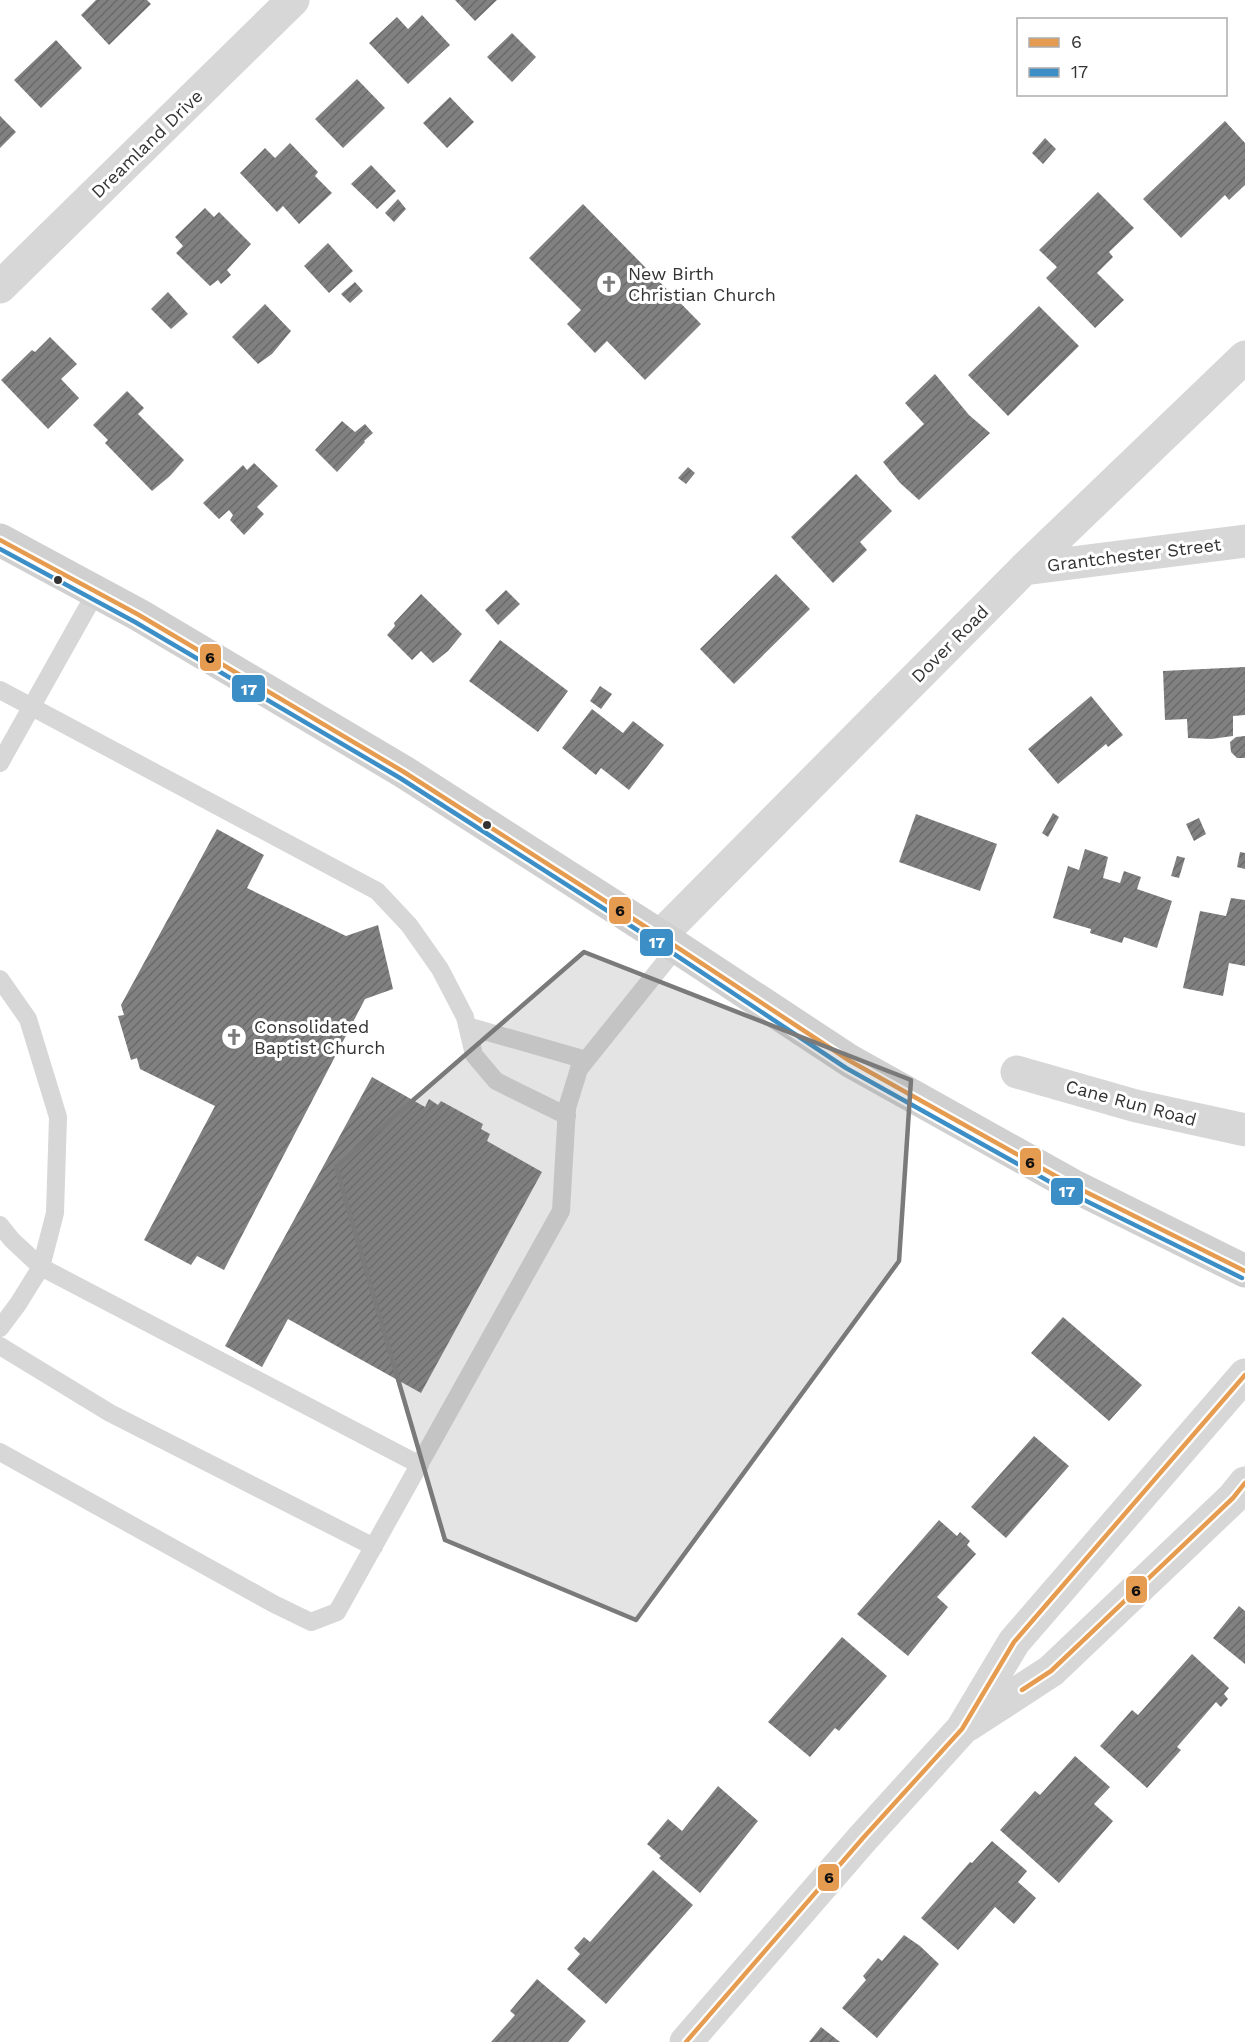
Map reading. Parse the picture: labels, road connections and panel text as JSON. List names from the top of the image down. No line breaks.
{"streets":{"street":["Dreamland Drive","Grantchester Street","Dover Road","Cane Run Road"]},"crossings":[["Grantchester Street","Dover Road"]],"places":{"church":["New Birth Christian Church","Consolidated Baptist Church"]},"lines":["transit line 6","transit line 17"],"legend":["6","17"]}
